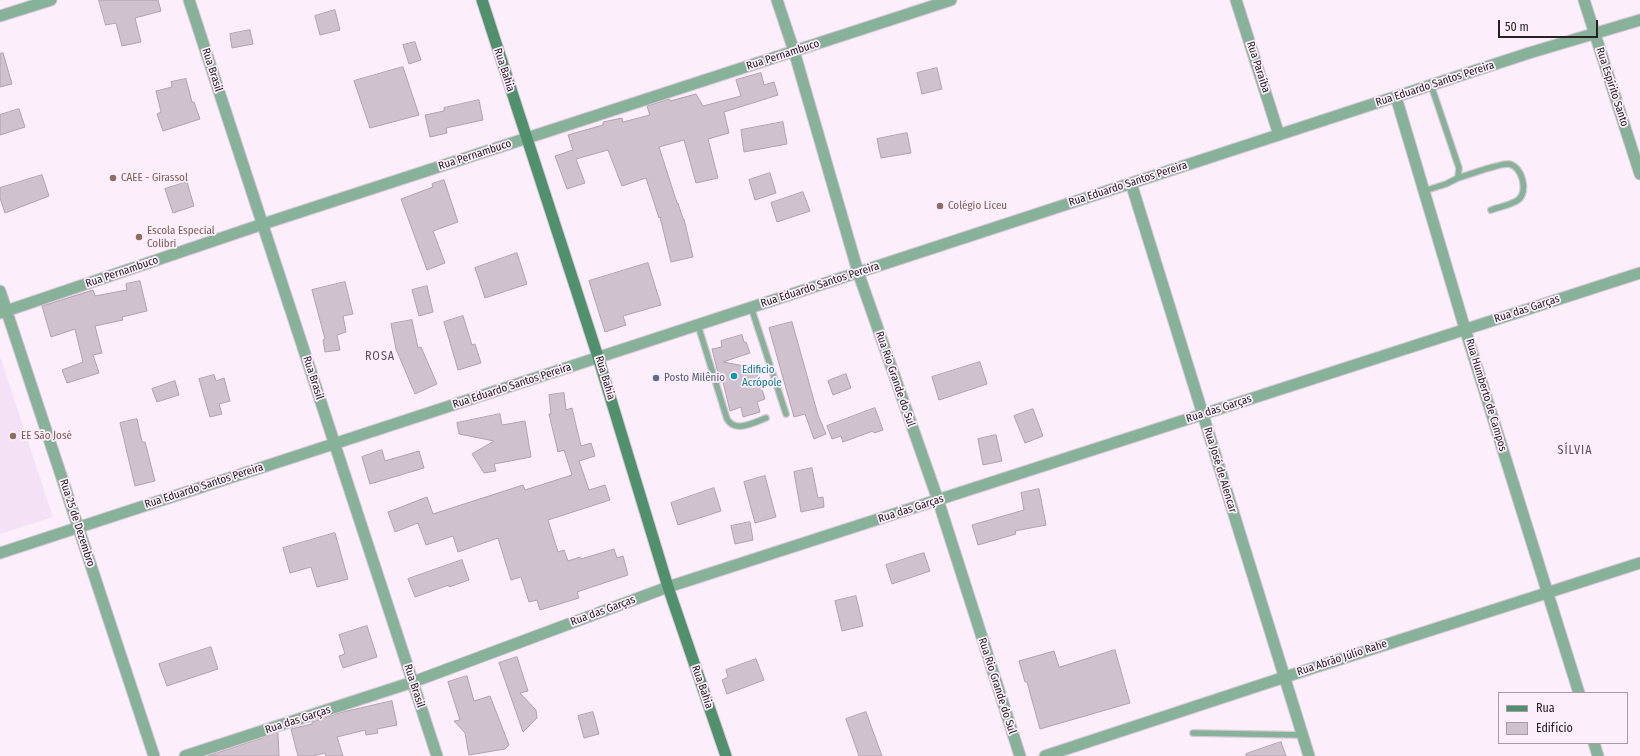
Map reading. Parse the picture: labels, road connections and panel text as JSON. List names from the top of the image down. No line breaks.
{"streets":{"main road":["Rua Bahia"],"street":["Rua Pernambuco","Rua Paraíba","Rua Brasil","Rua Eduardo Santos Pereira","Rua Espírito Santo","Rua das Garças","Rua Rio Grande do Sul","Rua Humberto de Campos","Rua José de Alencar","Rua 25 de Dezembro","Rua Abrão Júlio Rahe"]},"crossings":[["Rua Pernambuco","Rua Brasil"],["Rua Pernambuco","Rua Bahia"],["Rua Pernambuco","Rua Rio Grande do Sul"],["Rua Pernambuco","Rua 25 de Dezembro"],["Rua Paraíba","Rua Eduardo Santos Pereira"],["Rua Brasil","Rua Eduardo Santos Pereira"],["Rua Brasil","Rua das Garças"],["Rua Bahia","Rua Eduardo Santos Pereira"],["Rua Bahia","Rua das Garças"],["Rua Eduardo Santos Pereira","Rua Espírito Santo"],["Rua Eduardo Santos Pereira","Rua Rio Grande do Sul"],["Rua Eduardo Santos Pereira","Rua Humberto de Campos"],["Rua Eduardo Santos Pereira","Rua José de Alencar"],["Rua Eduardo Santos Pereira","Rua 25 de Dezembro"],["Rua das Garças","Rua Rio Grande do Sul"],["Rua das Garças","Rua Humberto de Campos"],["Rua das Garças","Rua José de Alencar"],["Rua Humberto de Campos","Rua Abrão Júlio Rahe"],["Rua José de Alencar","Rua Abrão Júlio Rahe"]],"districts":["ROSA","SÍLVIA"],"places":["CAEE - Girassol","Colégio Liceu","Escola Especial Colibri","Edificio Acrópole","Posto Milênio","EE São José"],"legend":["Rua","Edifício"],"scale_bar":"50 m"}
